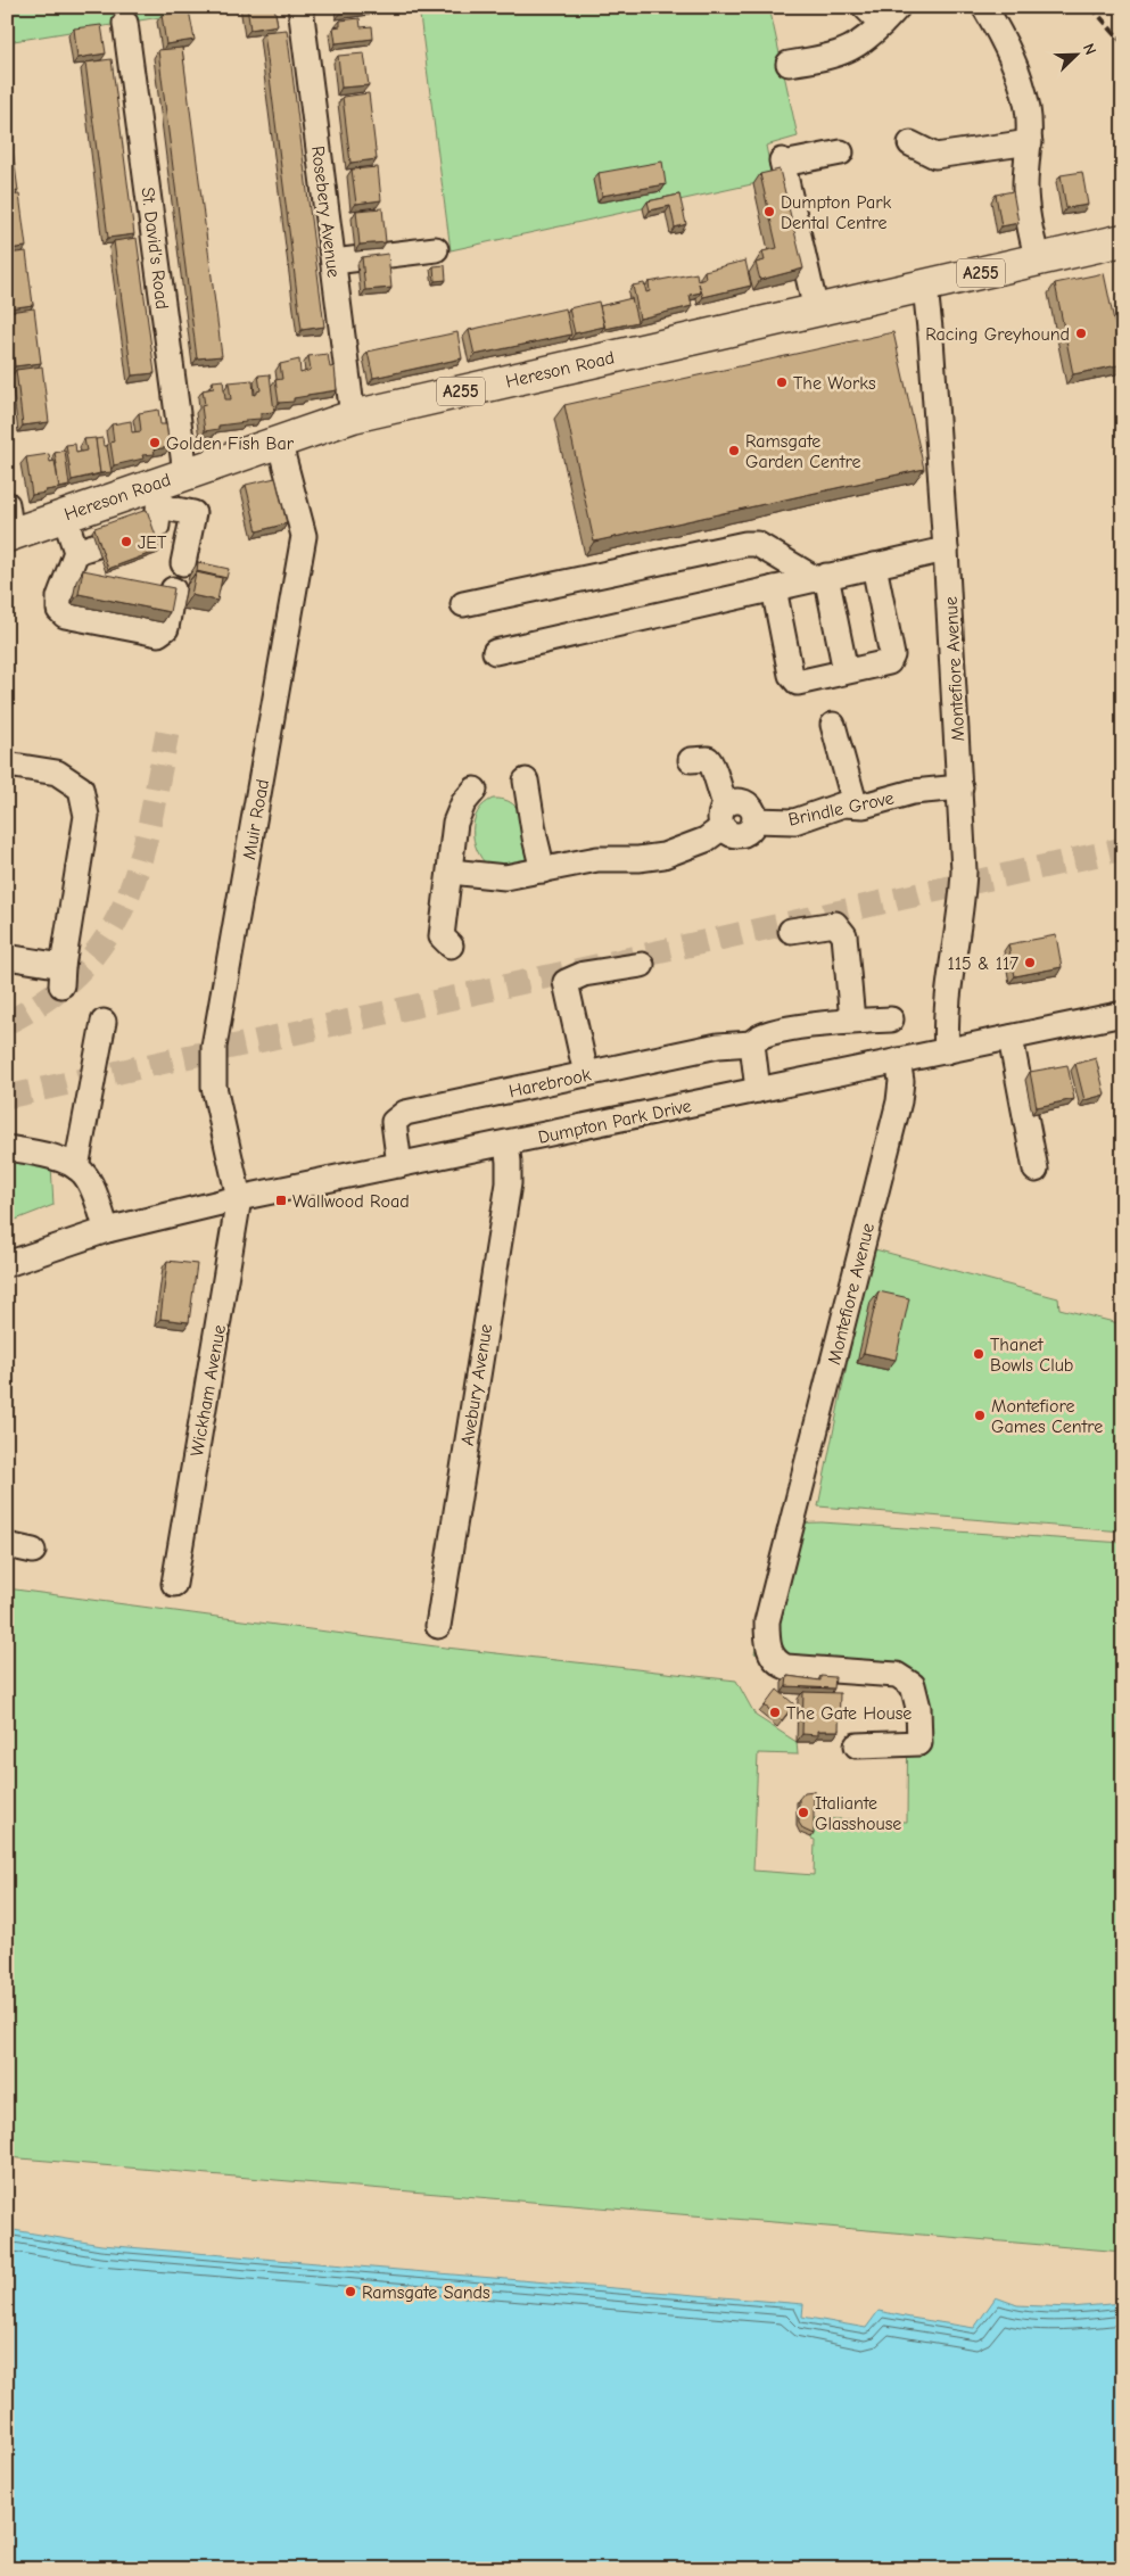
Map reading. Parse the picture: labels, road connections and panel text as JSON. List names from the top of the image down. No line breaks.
{"streets":{"main road":["A255","Hereson Road"],"street":["Rosebery Avenue","St. David's Road","Montefiore Avenue","Brindle Grove","Muir Road","Harebrook","Dumpton Park Drive","Avebury Avenue","Wickham Avenue"]},"crossings":[["Rosebery Avenue","Hereson Road"],["St. David's Road","Hereson Road"],["Hereson Road","Montefiore Avenue"],["Hereson Road","Muir Road"],["Montefiore Avenue","Brindle Grove"],["Montefiore Avenue","Dumpton Park Drive"],["Muir Road","Dumpton Park Drive"],["Muir Road","Wickham Avenue"],["Harebrook","Dumpton Park Drive"],["Dumpton Park Drive","Avebury Avenue"],["Dumpton Park Drive","Wickham Avenue"]],"places":{"other":["Dumpton Park Dental Centre","Racing Greyhound","The Works","Golden Fish Bar","Ramsgate Garden Centre","JET","115 & 117","Thanet Bowls Club","Montefiore Games Centre","The Gate House","Italiante Glasshouse","Ramsgate Sands"],"transit":["Wallwood Road"]},"north":"top right"}
